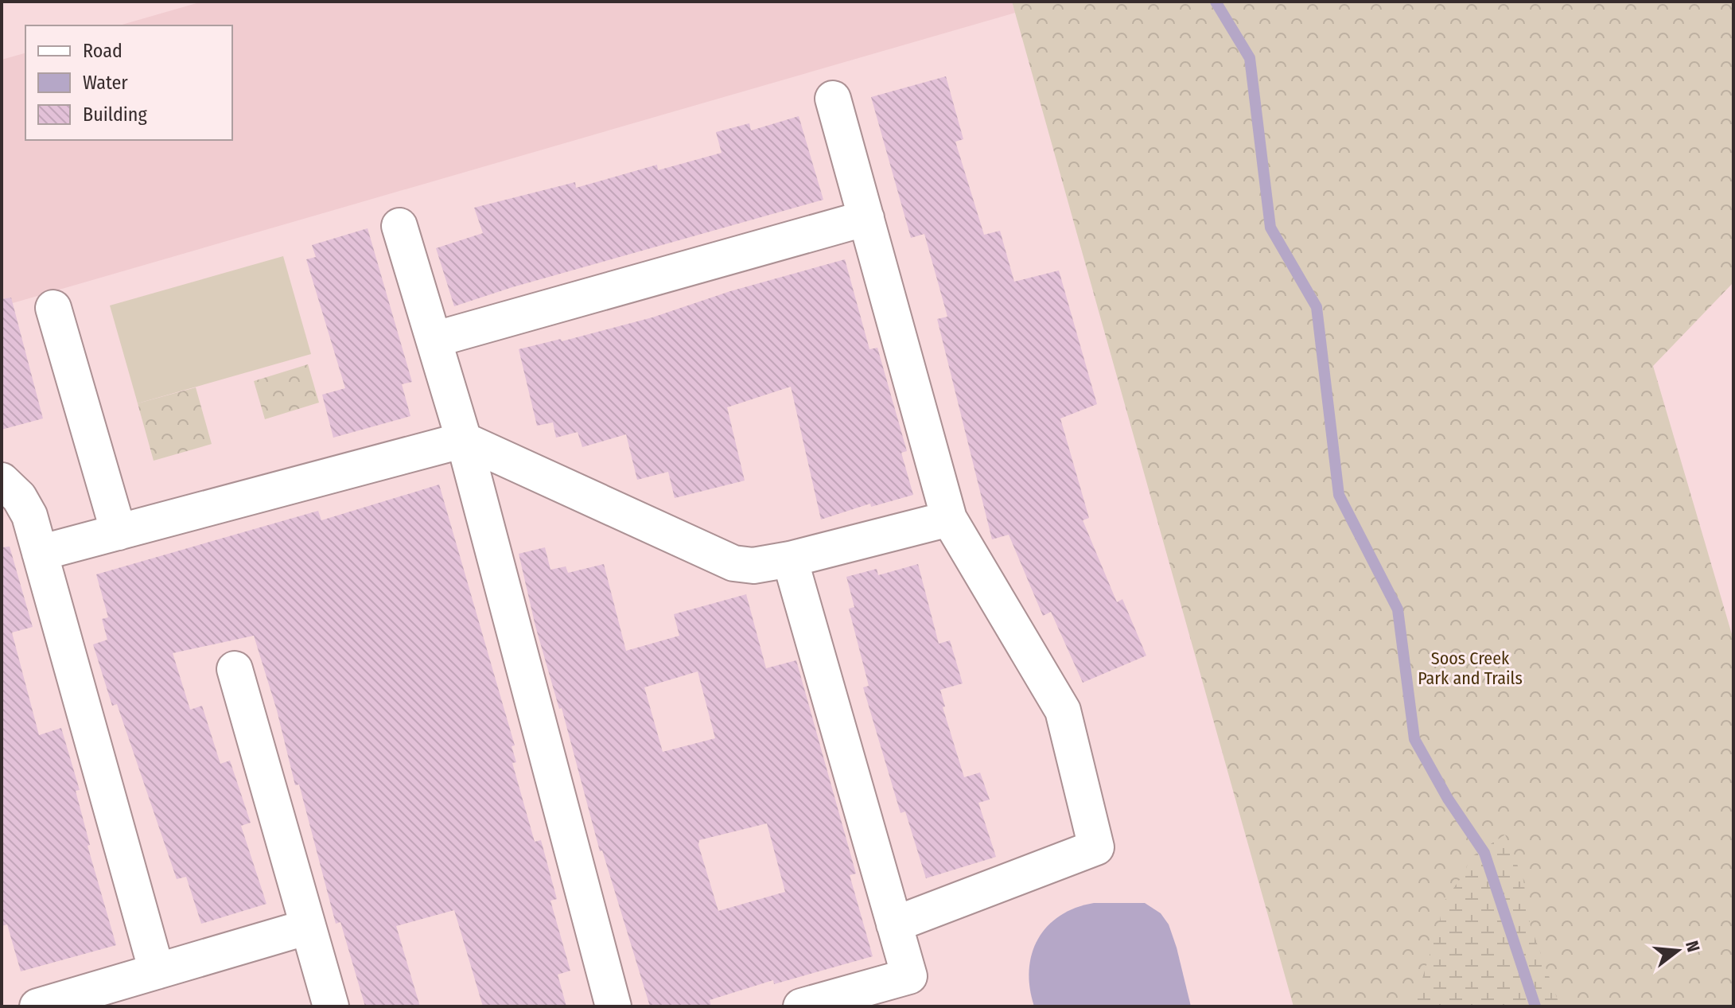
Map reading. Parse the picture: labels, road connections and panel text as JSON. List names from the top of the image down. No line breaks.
{"parks":["Soos Creek Park and Trails"],"legend":["Road","Water","Building"],"north":"right"}
